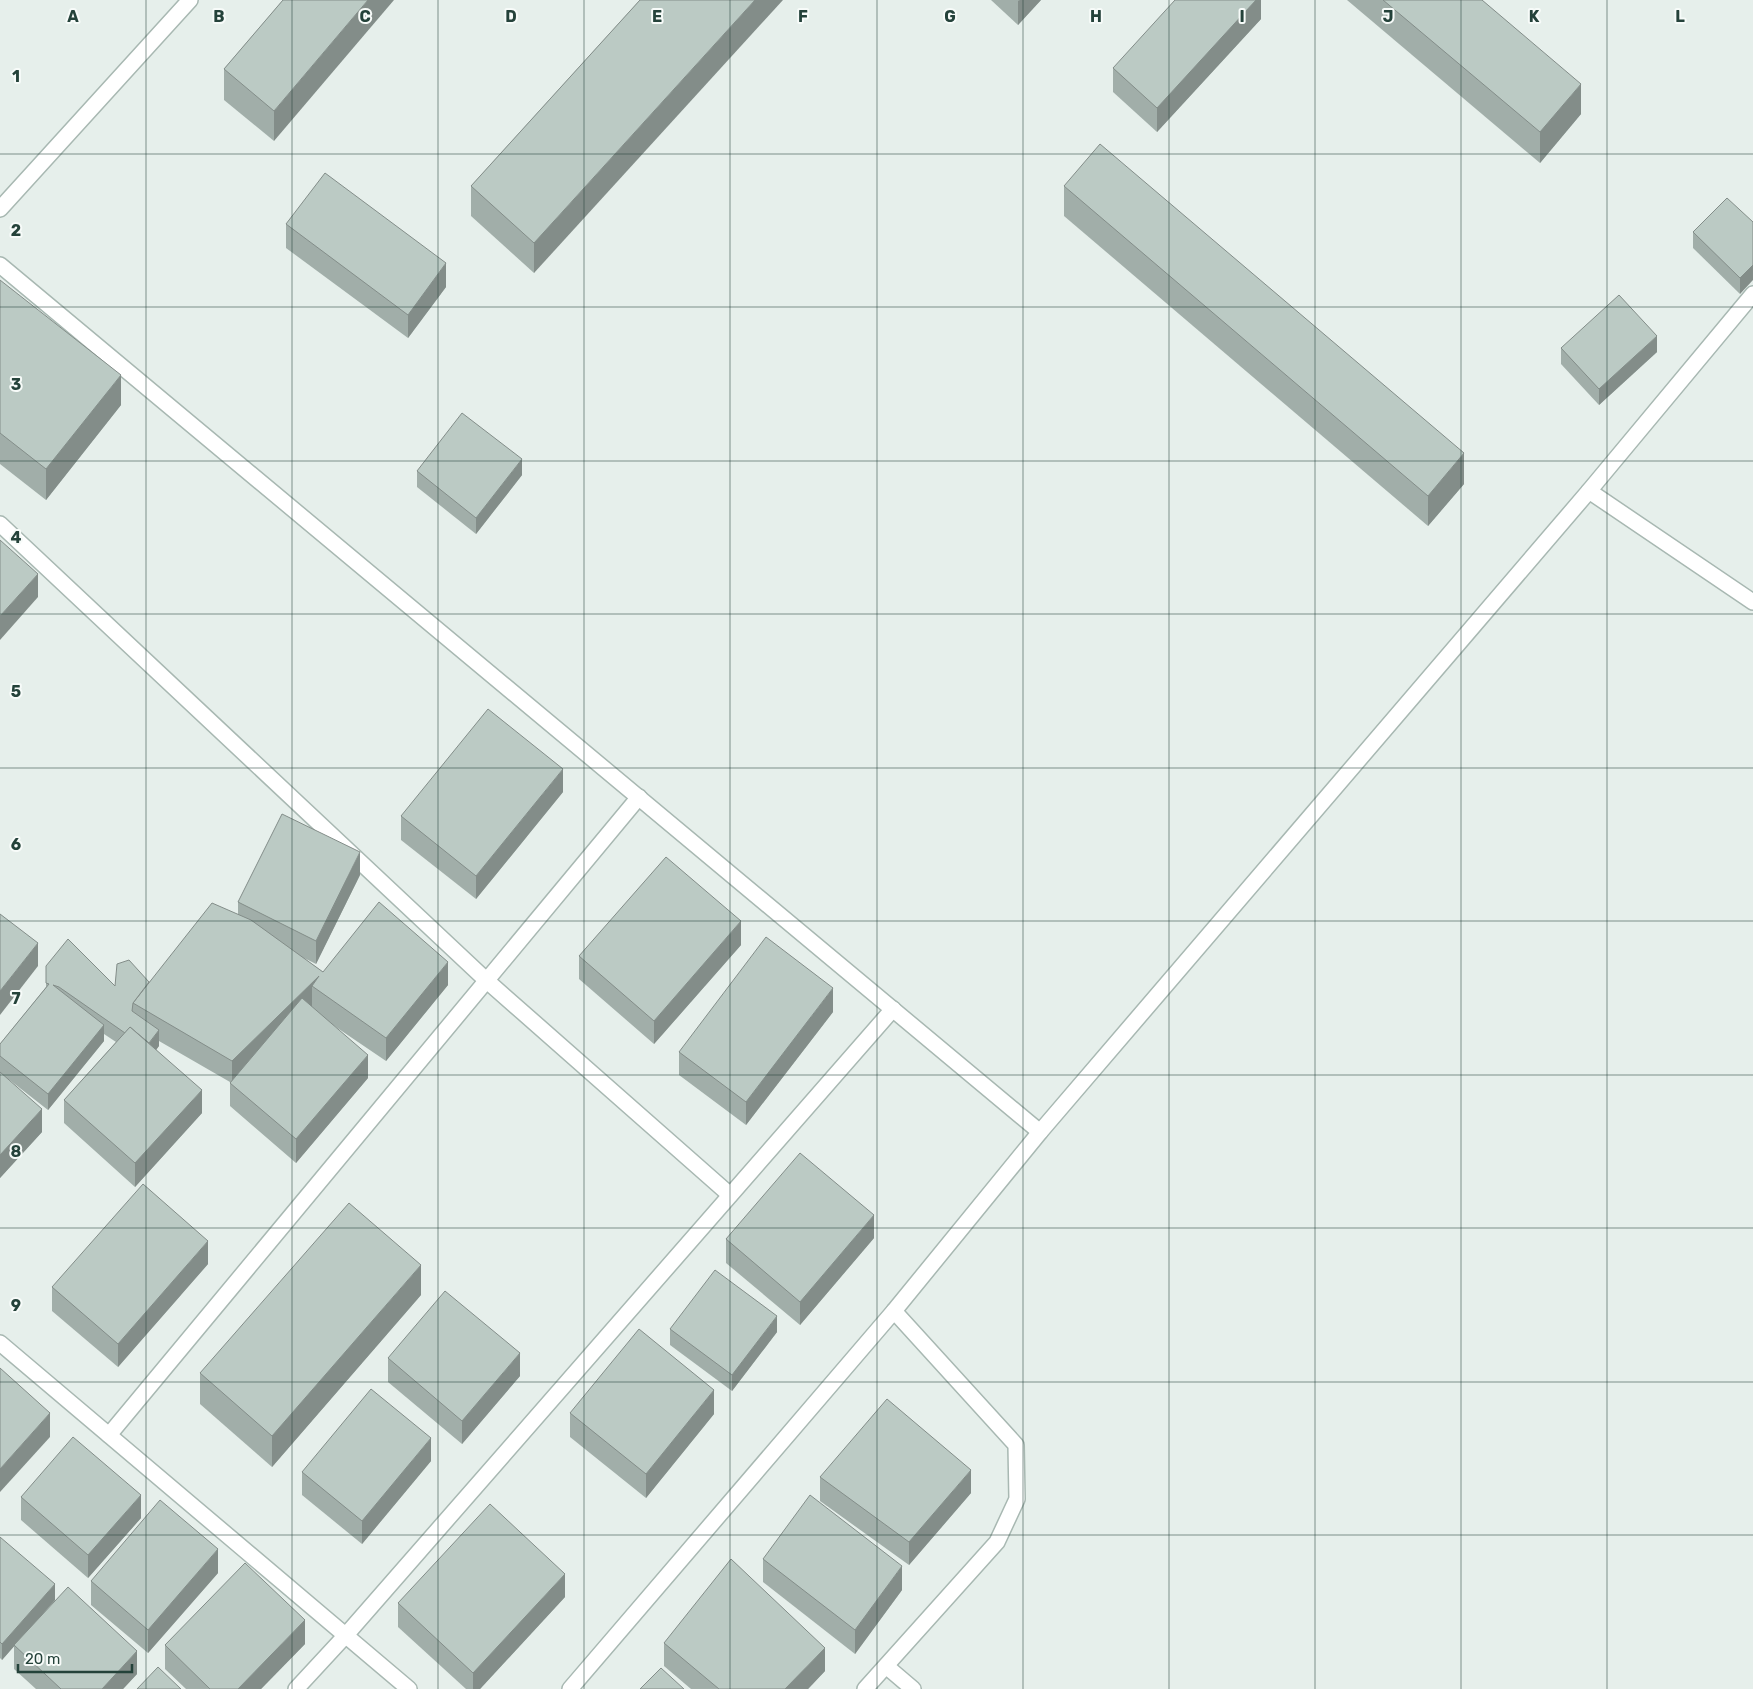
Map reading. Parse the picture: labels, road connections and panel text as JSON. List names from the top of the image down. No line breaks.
{"scale_bar":"20 m","grid":{"columns":["A","B","C","D","E","F","G","H","I","J","K","L"],"rows":["1","2","3","4","5","6","7","8","9"]}}
